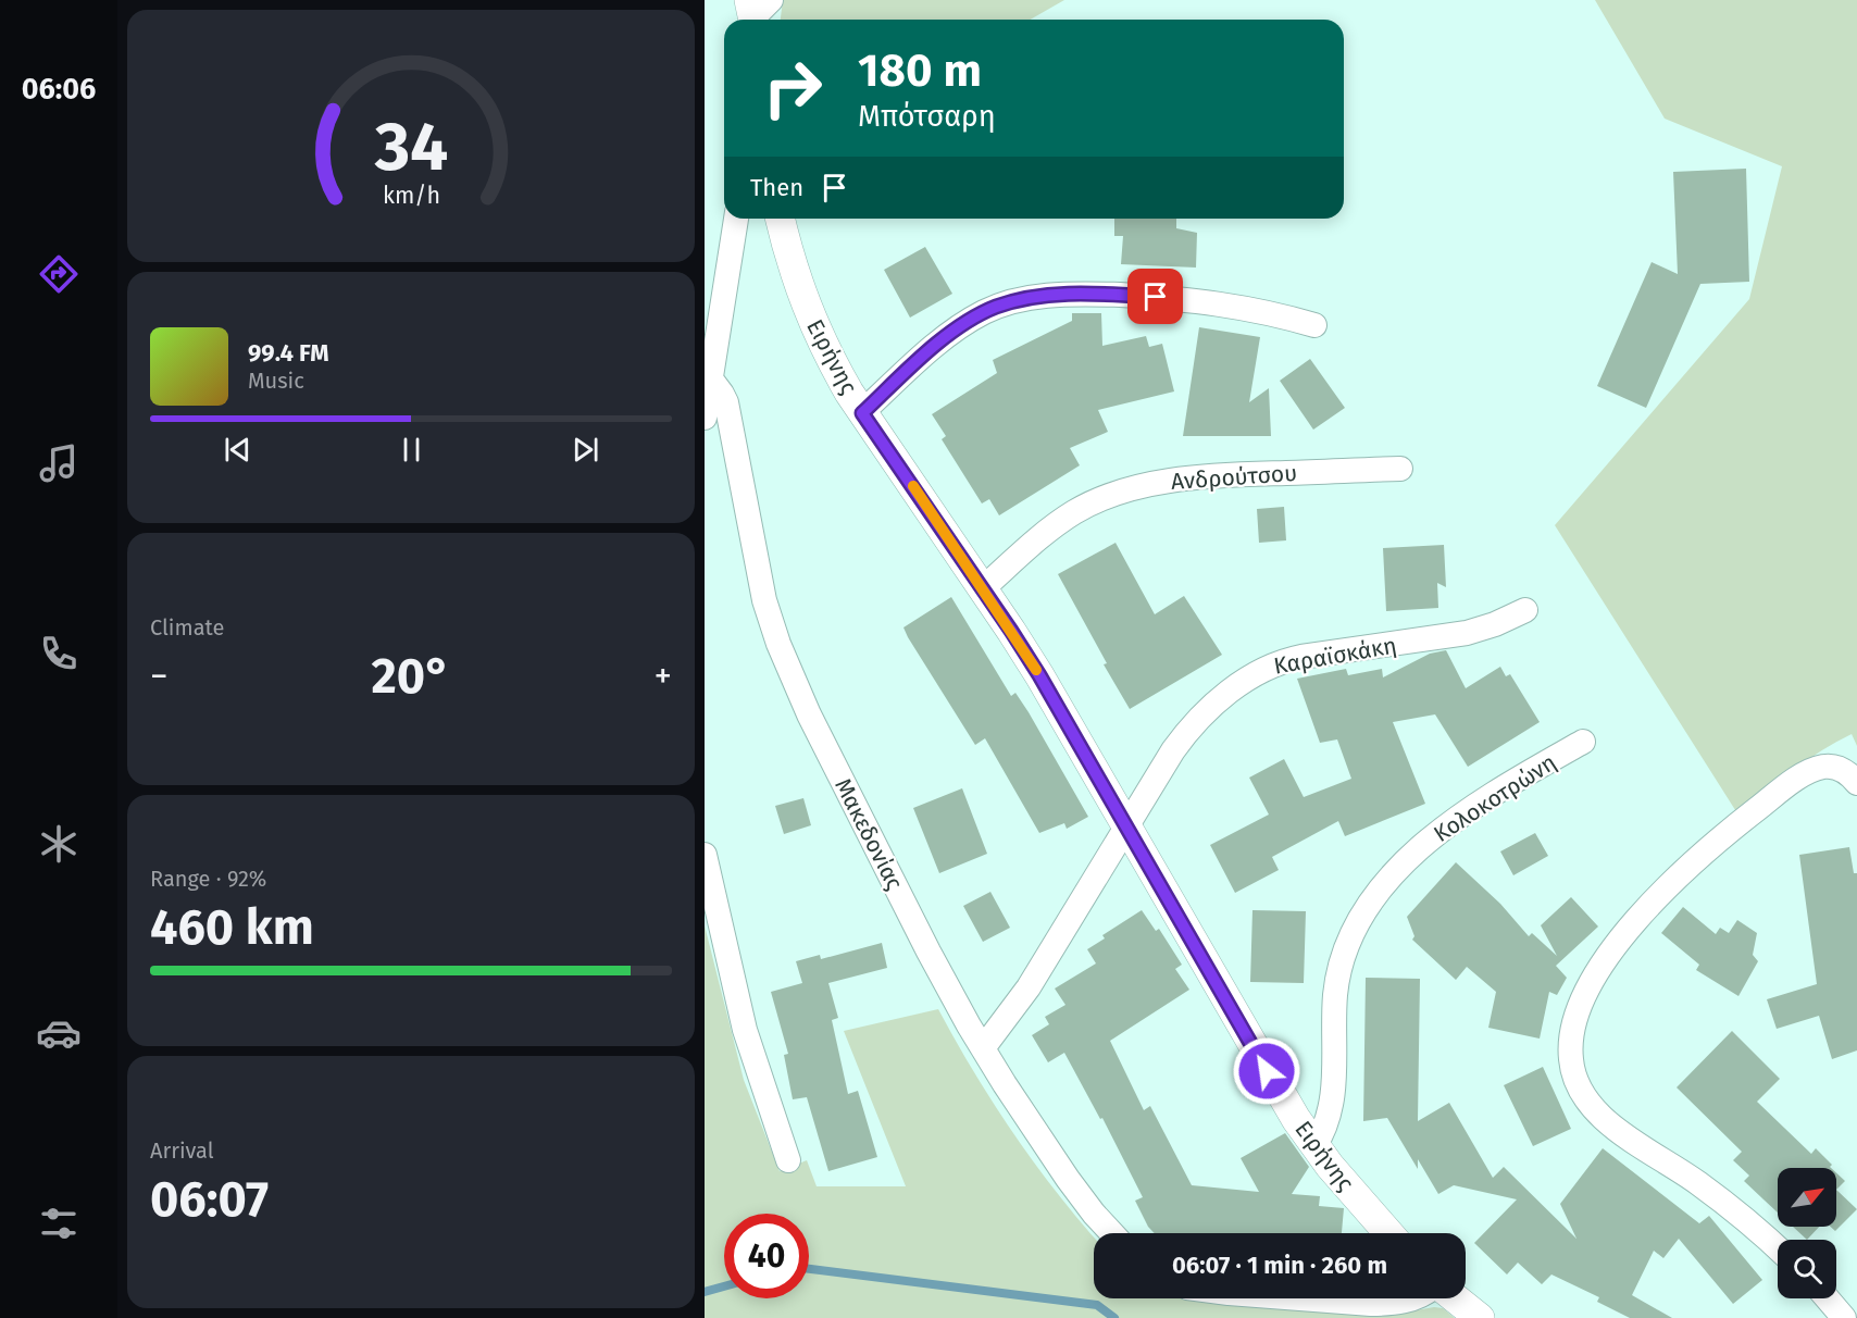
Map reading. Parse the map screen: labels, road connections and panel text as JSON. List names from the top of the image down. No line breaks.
{"streets":{"street":["Ειρήνης","Ανδρούτσου","Καραϊσκάκη","Κολοκοτρώνη","Μακεδονίας"]},"crossings":[["Ειρήνης","Ανδρούτσου"],["Ειρήνης","Καραϊσκάκη"],["Ειρήνης","Κολοκοτρώνη"],["Καραϊσκάκη","Μακεδονίας"]],"north":"top right","page":{"tabs":"06:06","turn":["180 m","Μπότσαρη"],"then":"Then","song":["99.4 FM","Music"],"tile":["Climate",["Range · 92%","460 km"],["Arrival","06:07"]],"heat":["−","20°","+"],"limit":"40","trip":"06:07 · 1 min · 260 m","gauge":["34","km/h"]}}
